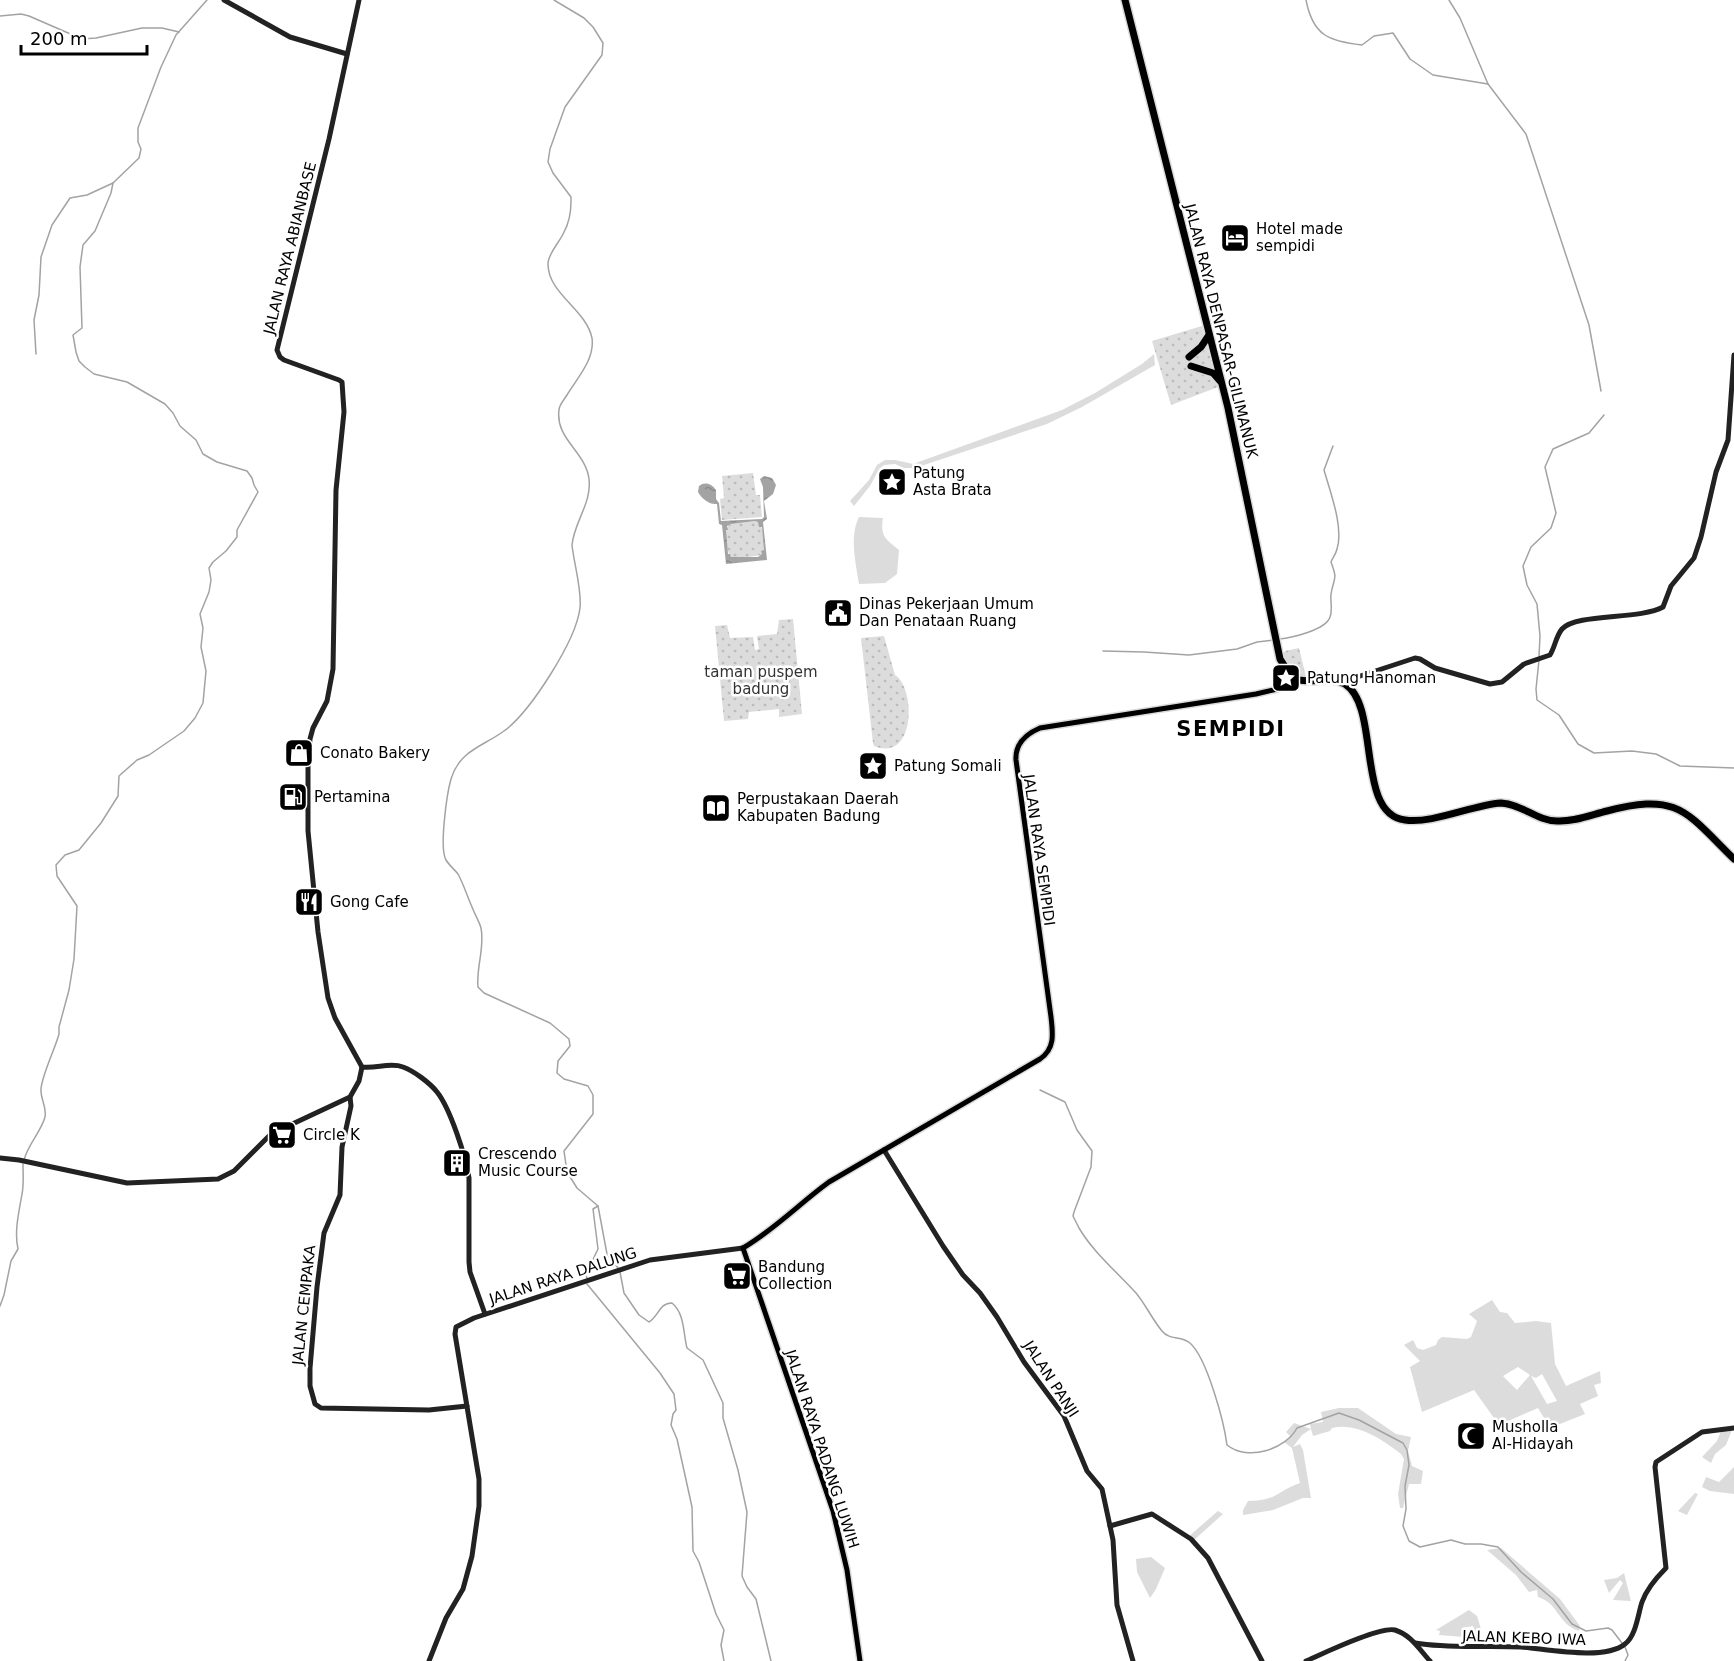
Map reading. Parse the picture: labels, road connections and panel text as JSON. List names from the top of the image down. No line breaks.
{"streets":{"highway":["JALAN RAYA DENPASAR-GILIMANUK"],"main road":["JALAN RAYA SEMPIDI","JALAN RAYA DALUNG","JALAN RAYA PADANG LUWIH"],"street":["JALAN RAYA ABIANBASE","JALAN CEMPAKA","JALAN PANJI","JALAN KEBO IWA"]},"crossings":[["JALAN RAYA ABIANBASE","JALAN RAYA DALUNG"],["JALAN RAYA ABIANBASE","JALAN CEMPAKA"],["JALAN RAYA SEMPIDI","JALAN RAYA DALUNG"],["JALAN RAYA DALUNG","JALAN CEMPAKA"],["JALAN RAYA DALUNG","JALAN PANJI"],["JALAN RAYA DALUNG","JALAN RAYA PADANG LUWIH"]],"districts":["SEMPIDI"],"parks":["taman puspem badung"],"places":{"hotel":["Hotel made sempidi"],"place":["Patung Asta Brata","Patung Hanoman","Patung Somali"],"public building":["Dinas Pekerjaan Umum Dan Penataan Ruang"],"shop":["Conato Bakery"],"fuel station":["Pertamina"],"library":["Perpustakaan Daerah Kabupaten Badung"],"restaurant":["Gong Cafe"],"supermarket":["Circle K","Bandung Collection"],"building":["Crescendo Music Course"],"mosque":["Musholla Al-Hidayah"]},"scale_bar":"200 m"}
